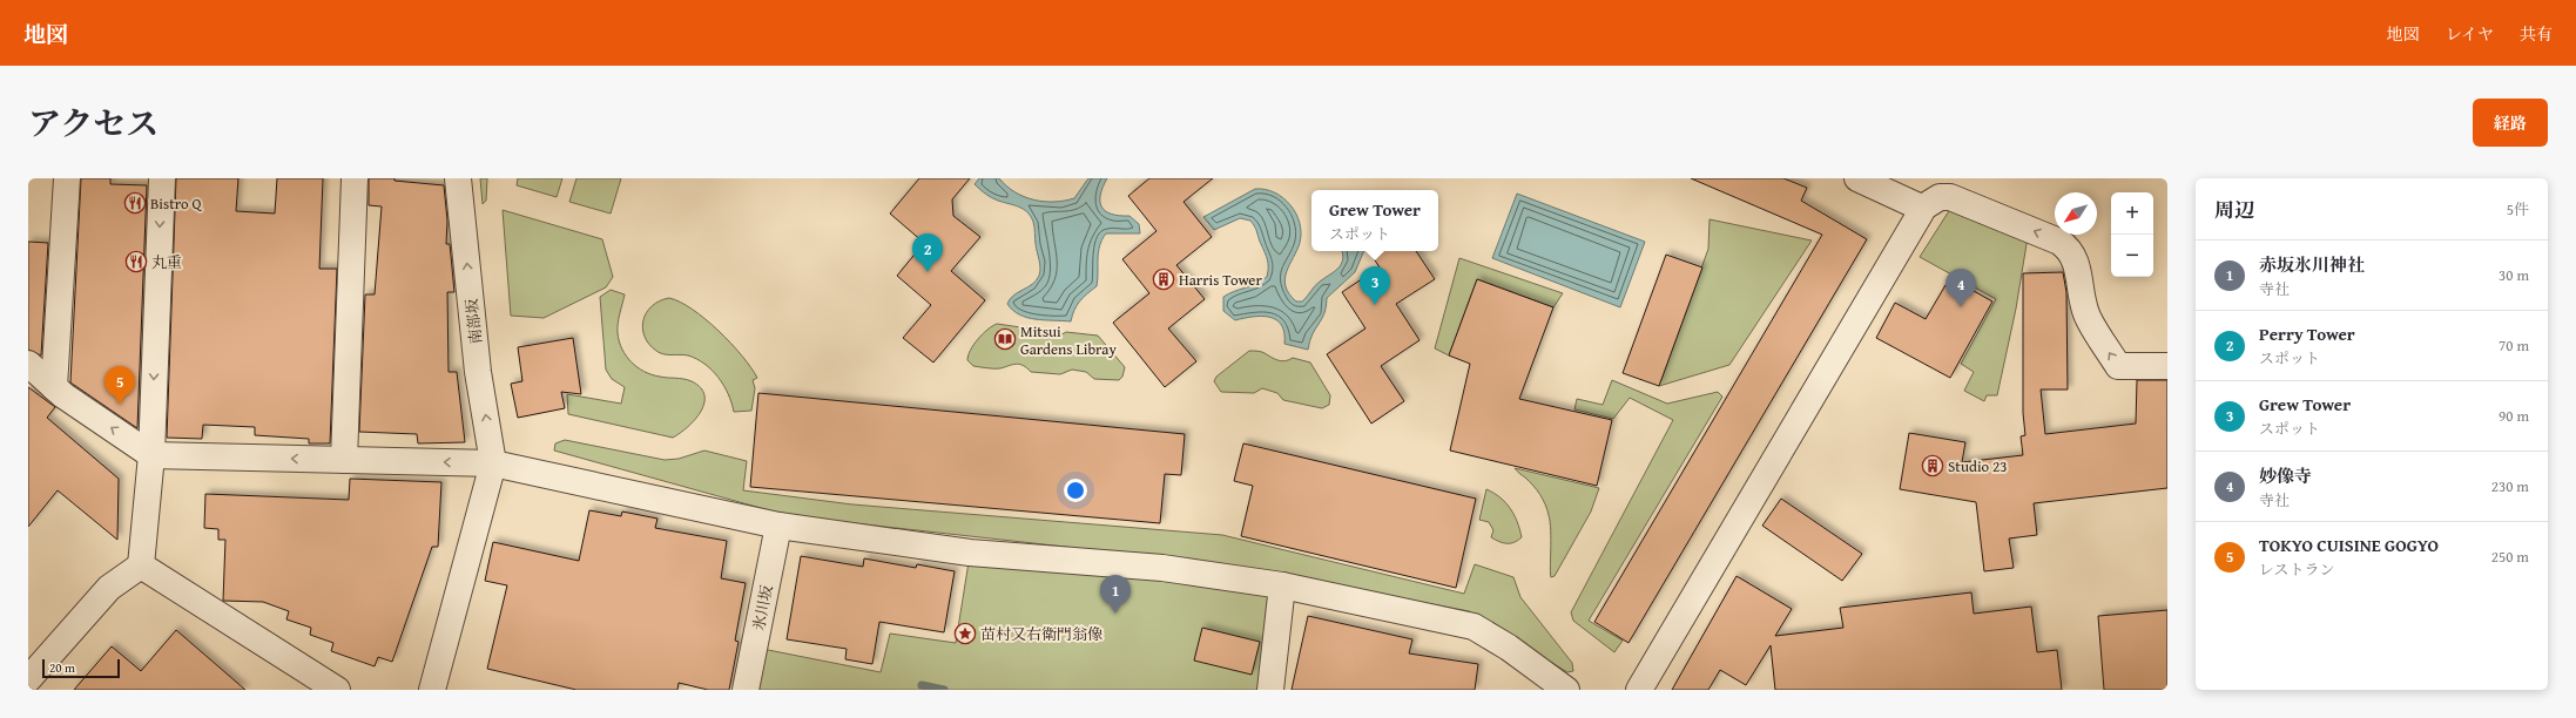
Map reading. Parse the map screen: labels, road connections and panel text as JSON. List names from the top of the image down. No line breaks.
{"streets":{"street":["南部坂","氷川坂"]},"places":{"restaurant":["Bistro Q","丸重"],"building":["Harris Tower","Studio 23"],"library":["Mitsui Gardens Libray"],"place":["苗村又右衛門翁像"]},"scale_bar":"20 m","north":"bottom left","page":{"header":"地図","nav":["地図","レイヤ","共有"],"title":"アクセス","buttons":"経路","heading":["周辺","5件"],"popup":["Grew Tower","スポット"],"map_buttons":["+","−"],"pins":["2","3","4","5","1"],"list":[{"mark":"1","name":"赤坂氷川神社","note":"寺社","value":"30 m"},{"mark":"2","name":"Perry Tower","note":"スポット","value":"70 m"},{"mark":"3","name":"Grew Tower","note":"スポット","value":"90 m"},{"mark":"4","name":"妙像寺","note":"寺社","value":"230 m"},{"mark":"5","name":"TOKYO CUISINE GOGYO","note":"レストラン","value":"250 m"}],"scale":"20 m"}}
